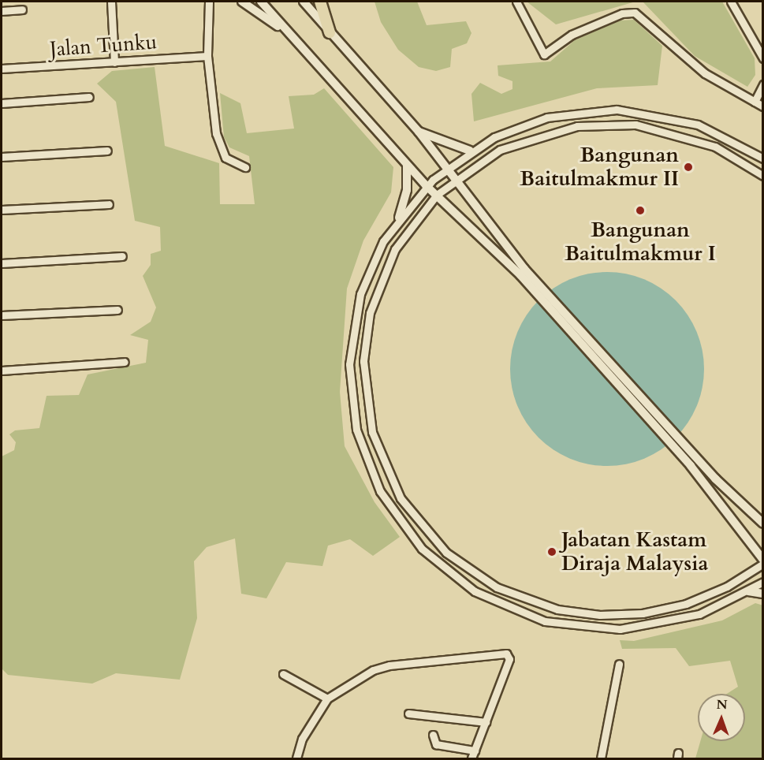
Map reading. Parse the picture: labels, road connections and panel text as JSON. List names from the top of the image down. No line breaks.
{"streets":{"street":["Jalan Tunku"]},"places":["Bangunan Baitulmakmur II","Bangunan Baitulmakmur I","Jabatan Kastam Diraja Malaysia"],"north":"top"}
